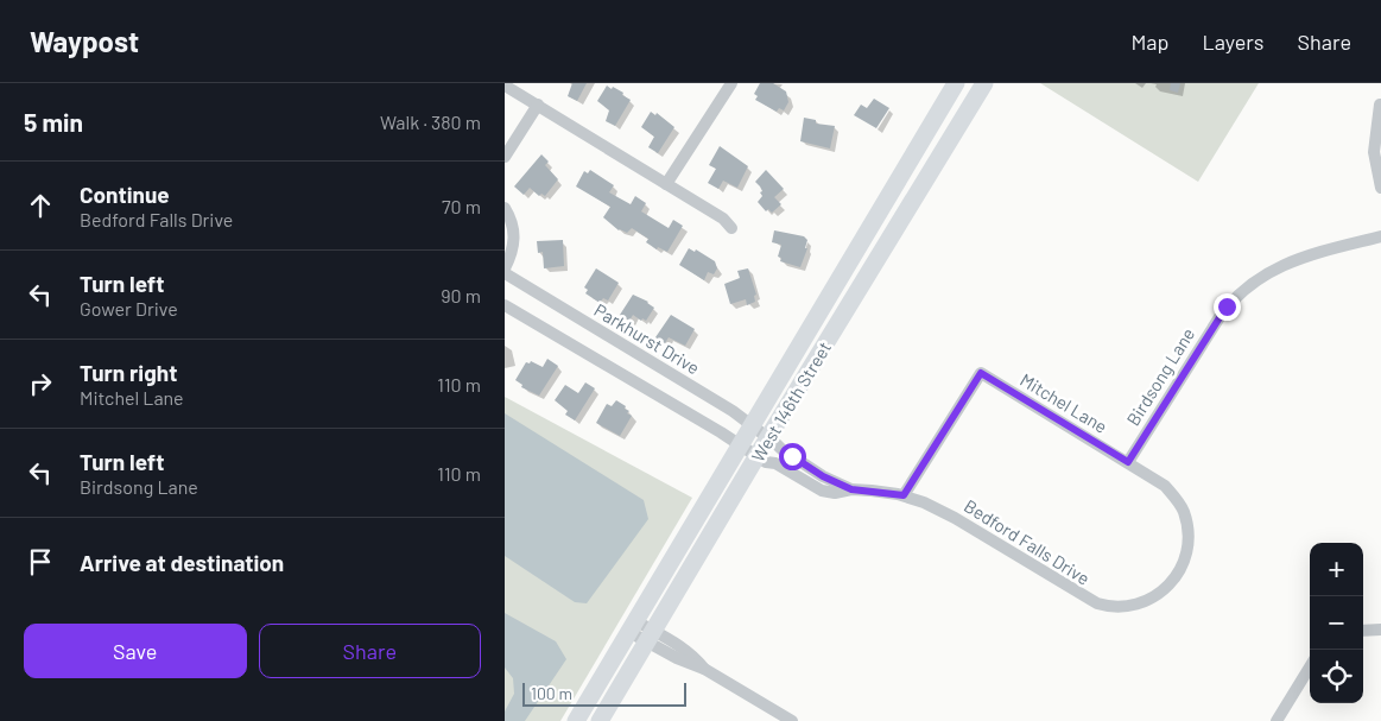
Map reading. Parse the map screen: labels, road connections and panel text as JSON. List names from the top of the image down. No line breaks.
{"streets":{"main road":["West 146th Street"],"street":["Parkhurst Drive","Birdsong Lane","Mitchel Lane","Bedford Falls Drive"]},"crossings":[["Parkhurst Drive","West 146th Street"],["Parkhurst Drive","Bedford Falls Drive"],["Birdsong Lane","Mitchel Lane"],["West 146th Street","Bedford Falls Drive"],["Mitchel Lane","Bedford Falls Drive"]],"scale_bar":"100 m","page":{"header":"Waypost","nav":["Map","Layers","Share"],"heading":["5 min","Walk · 380 m"],"list":[["Continue","Bedford Falls Drive","70 m"],["Turn left","Gower Drive","90 m"],["Turn right","Mitchel Lane","110 m"],["Turn left","Birdsong Lane","110 m"],"Arrive at destination"],"map_buttons":["+","−"],"buttons":["Save","Share"],"scale":"100 m"}}
